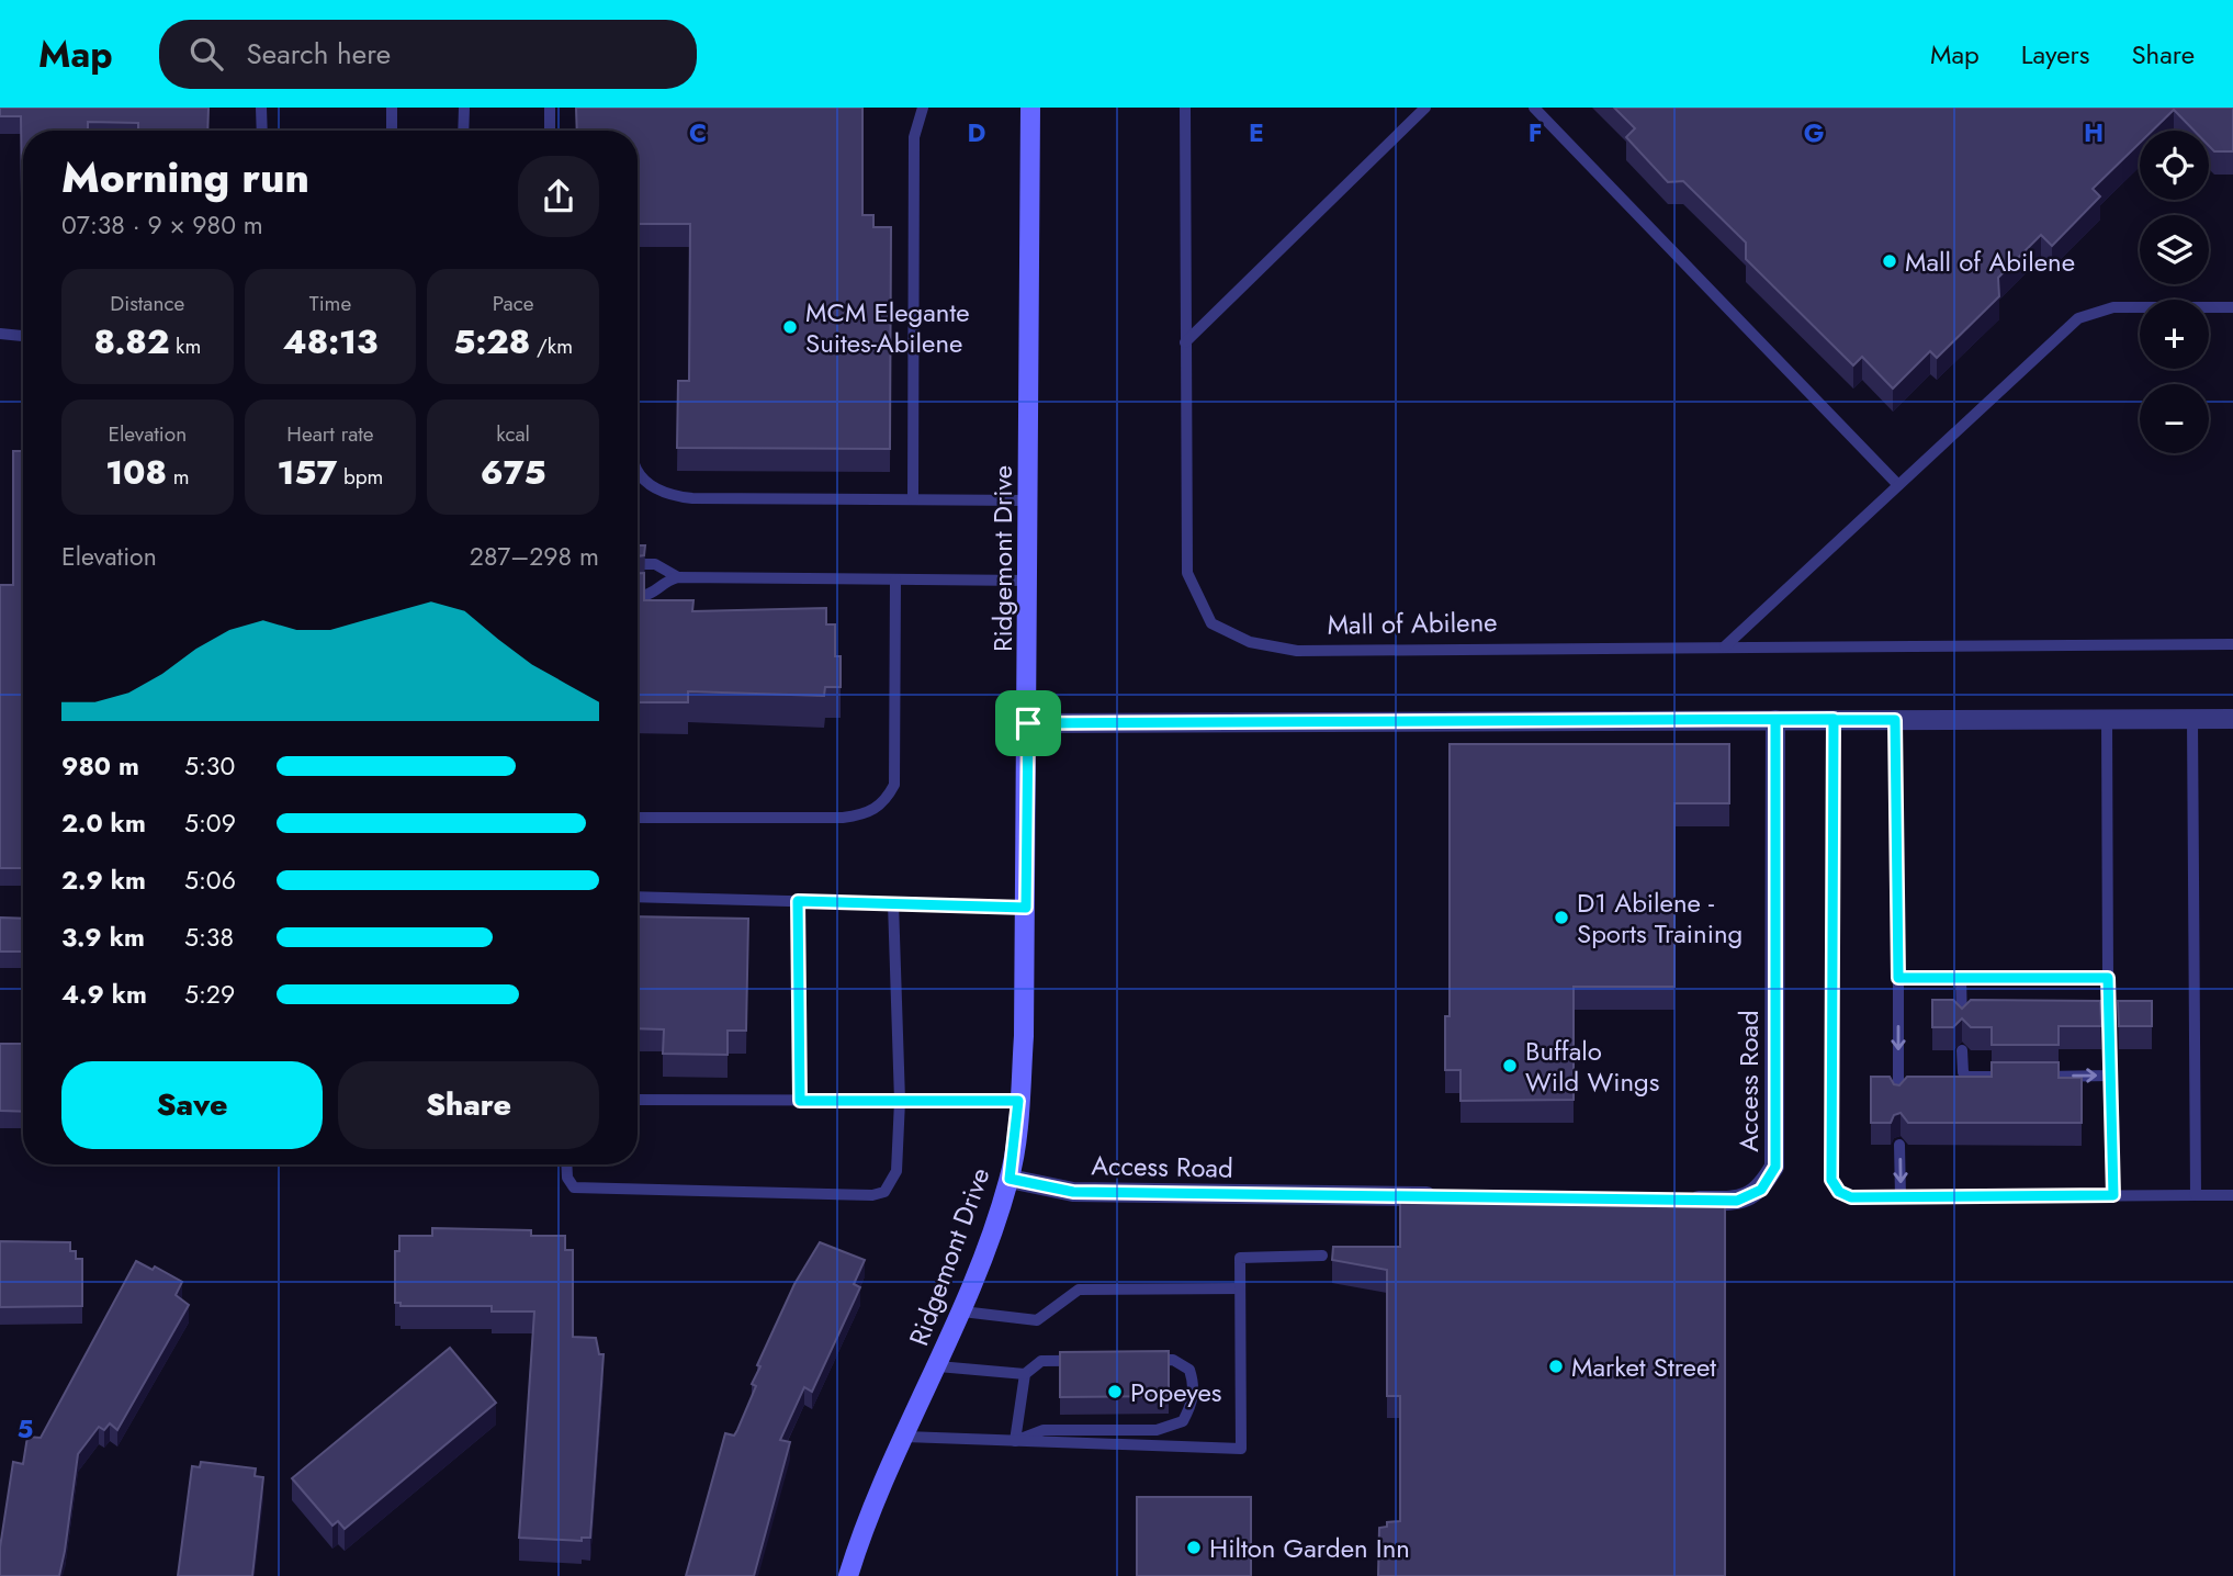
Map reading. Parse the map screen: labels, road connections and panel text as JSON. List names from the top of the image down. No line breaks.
{"streets":{"street":["Ridgemont Drive","Access Road"],"lane":["Mall of Abilene"]},"crossings":[["Ridgemont Drive","Access Road"]],"places":["Mall of Abilene","MCM Elegante Suites-Abilene","D1 Abilene - Sports Training","Buffalo Wild Wings","Market Street","Popeyes","Hilton Garden Inn"],"page":{"header":"Map","search":"Search here","nav":["Map","Layers","Share"],"map_buttons":["+","−"],"heading":["Morning run","07:38 · 9 × 980 m"],"stats":[["Distance","8.82 km"],["Time","48:13"],["Pace","5:28 /km"],["Elevation","108 m"],["Heart rate","157 bpm"],["kcal","675"]],"chart":["Elevation","287–298 m"],"list":[{"name":"980 m","note":"5:30"},{"name":"2.0 km","note":"5:09"},{"name":"2.9 km","note":"5:06"},{"name":"3.9 km","note":"5:38"},{"name":"4.9 km","note":"5:29"}],"buttons":["Save","Share"]},"grid":{"columns":["C","D","E","F","G","H"],"rows":["5"]}}
